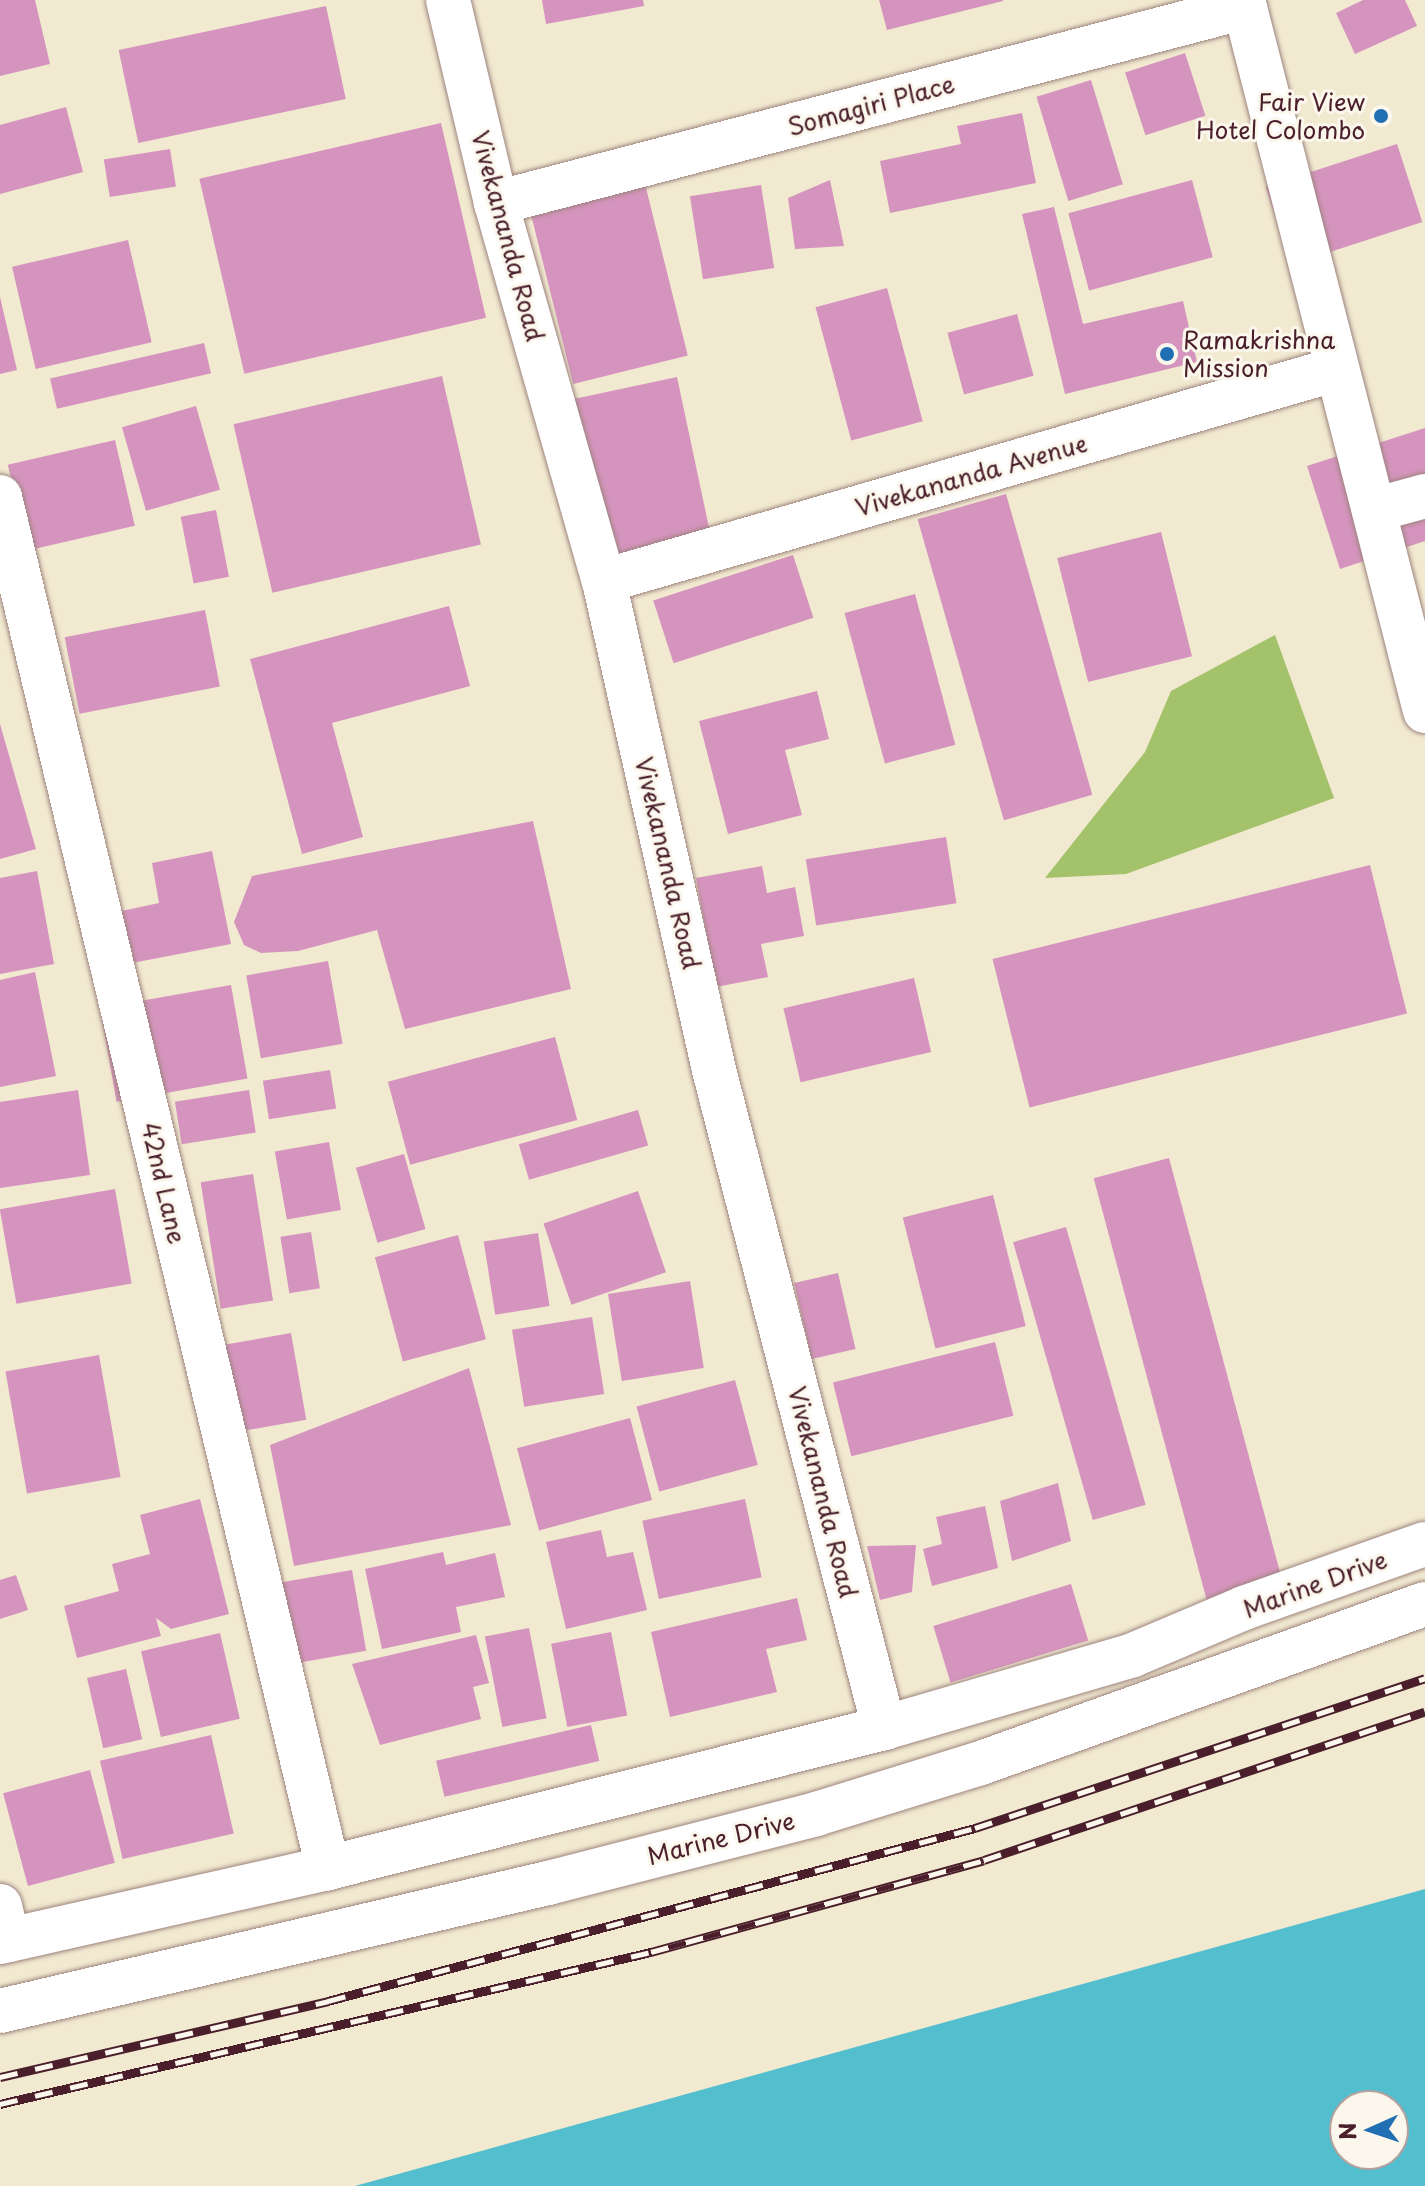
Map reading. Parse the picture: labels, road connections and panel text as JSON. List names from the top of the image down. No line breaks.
{"streets":{"street":["Somagiri Place","Vivekananda Road","Vivekananda Avenue","42nd Lane","Marine Drive"]},"crossings":[["Somagiri Place","Vivekananda Road"],["Vivekananda Road","Vivekananda Avenue"],["Vivekananda Road","Marine Drive"],["42nd Lane","Marine Drive"]],"places":["Fair View Hotel Colombo","Ramakrishna Mission"],"north":"left"}
